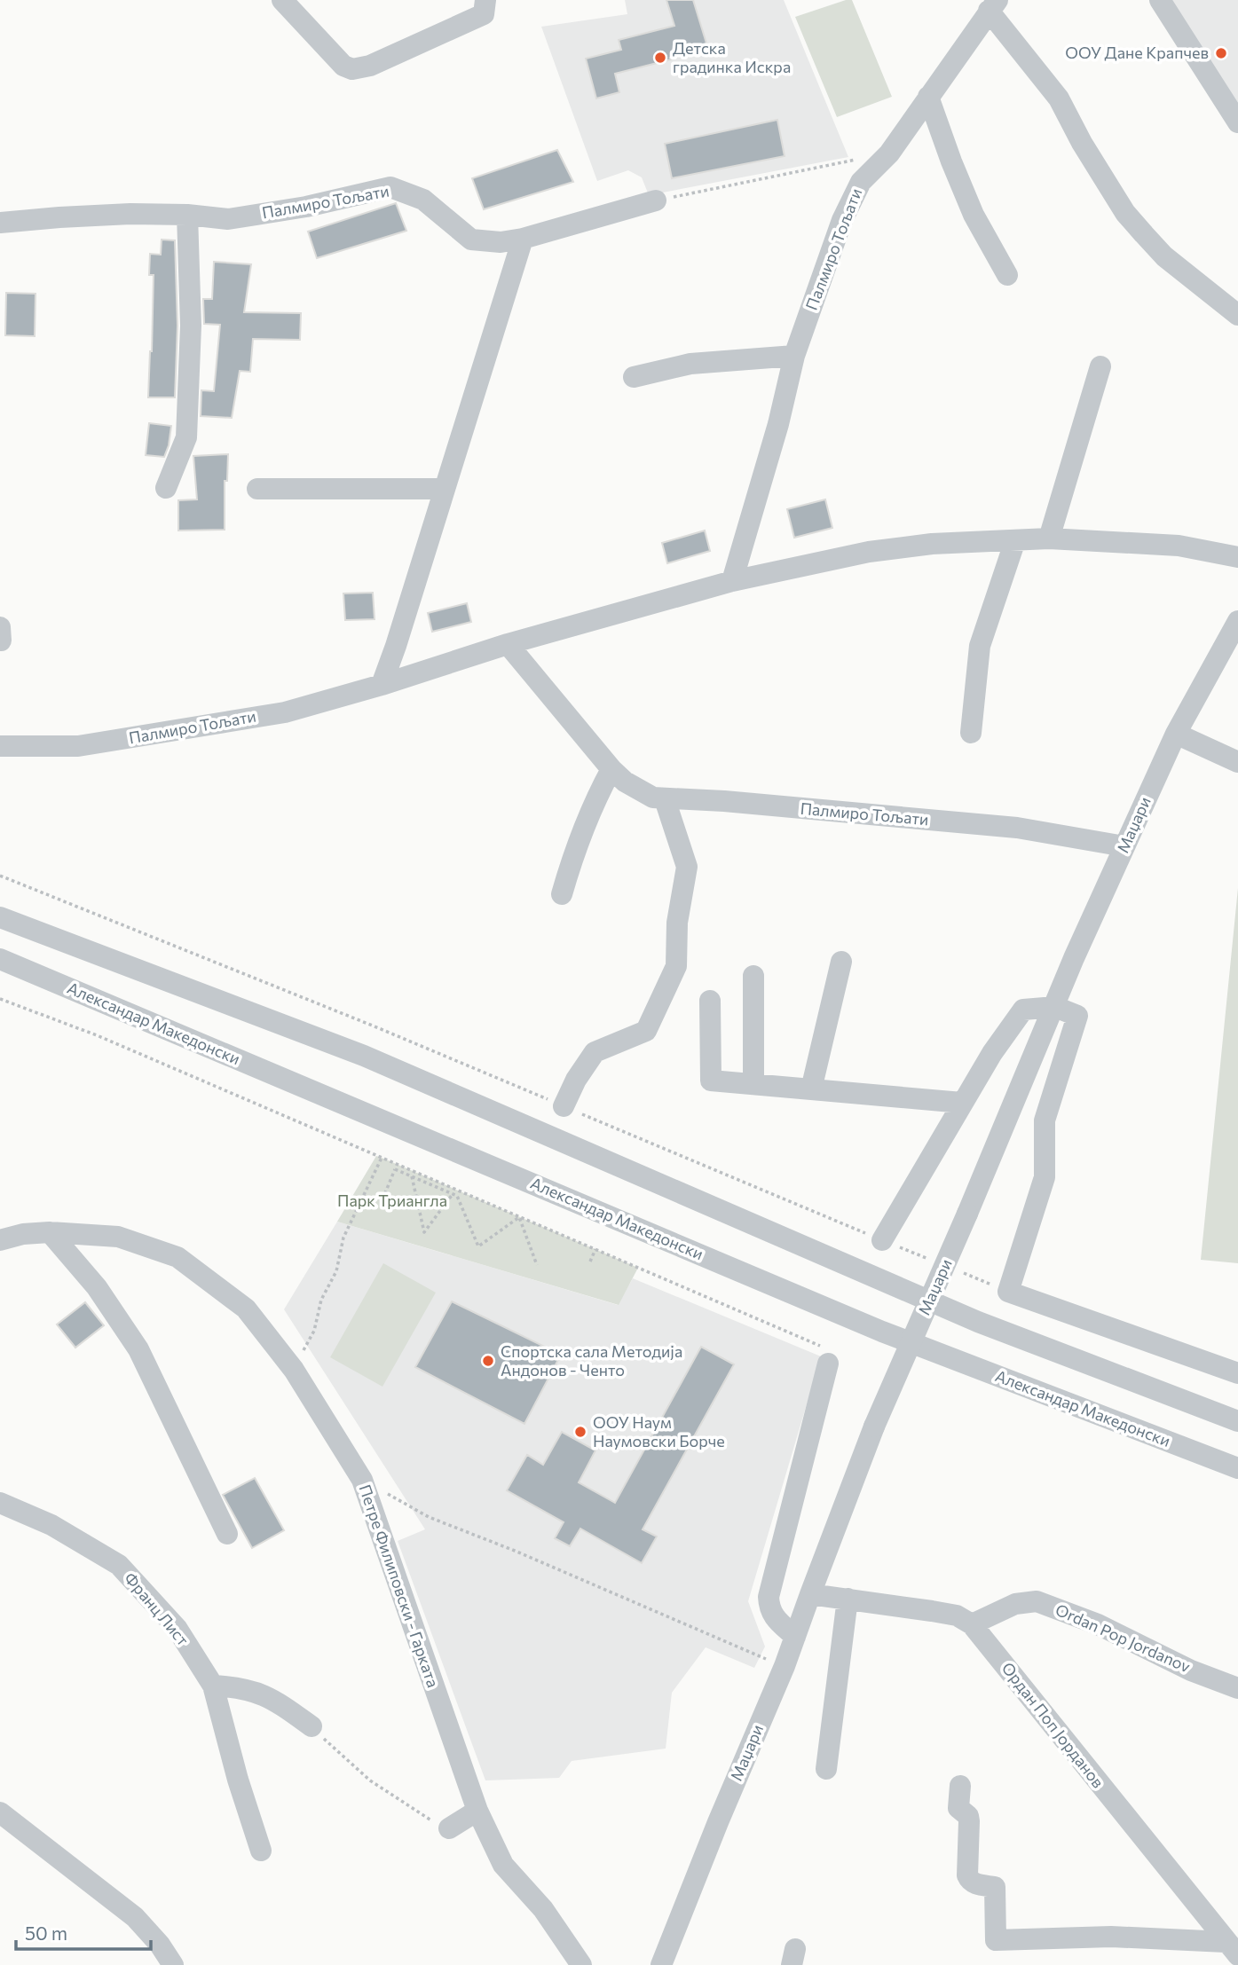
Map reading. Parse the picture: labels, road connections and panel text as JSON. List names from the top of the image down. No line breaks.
{"streets":{"street":["Палмиро Тољати","Маџари","Александар Македонски","Петре Филиповски - Гарката","Франц Лист","Ordan Pop Jordanov","Ордан Поп Јорданов"]},"crossings":[["Палмиро Тољати","Маџари"],["Маџари","Ордан Поп Јорданов"],["Ordan Pop Jordanov","Ордан Поп Јорданов"]],"parks":["Парк Триангла"],"places":["ООУ Дане Крапчев","Детска градинка Искра","Спортска сала Методија Андонов - Ченто","ООУ Наум Наумовски Борче"],"scale_bar":"50 m"}
